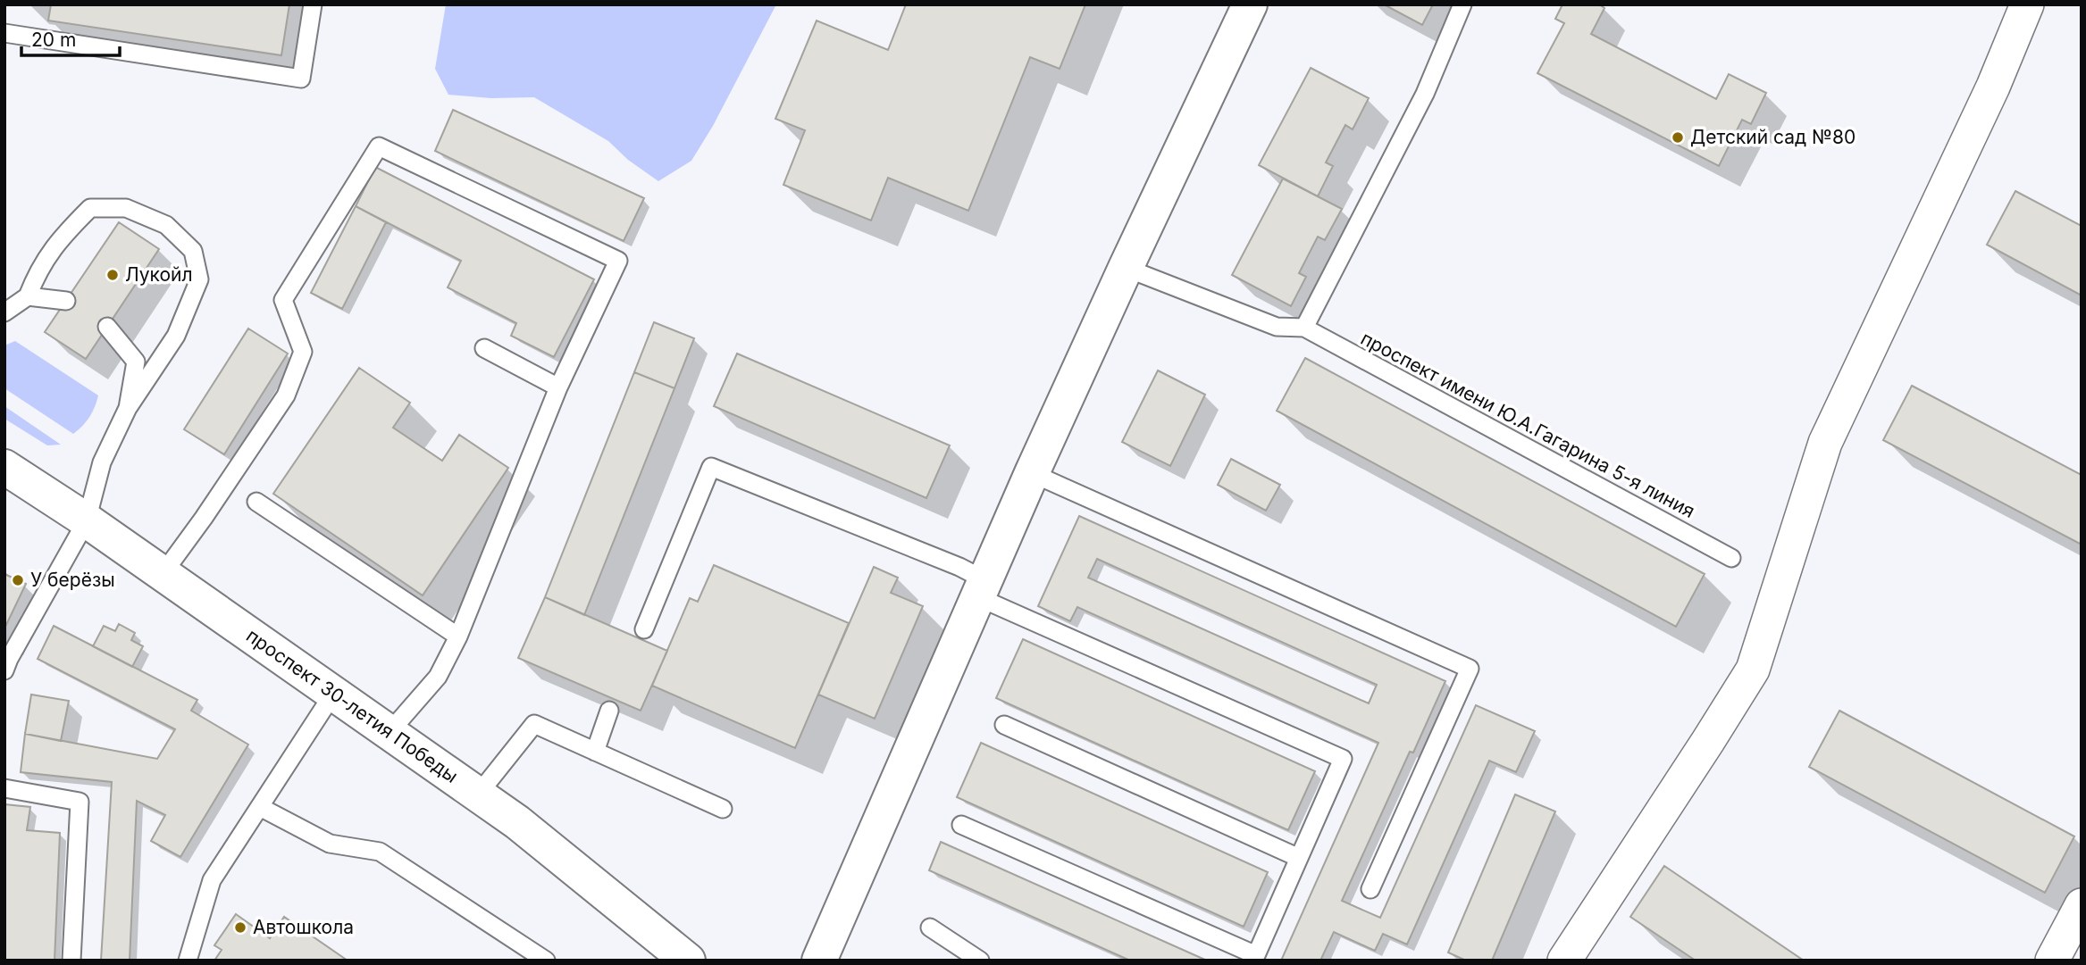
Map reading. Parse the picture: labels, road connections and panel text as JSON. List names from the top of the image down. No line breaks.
{"streets":{"street":["проспект 30-летия Победы"],"lane":["проспект имени Ю.А.Гагарина 5-я линия"]},"places":["Детский сад №80","Лукойл","У берёзы","Автошкола"],"scale_bar":"20 m"}
